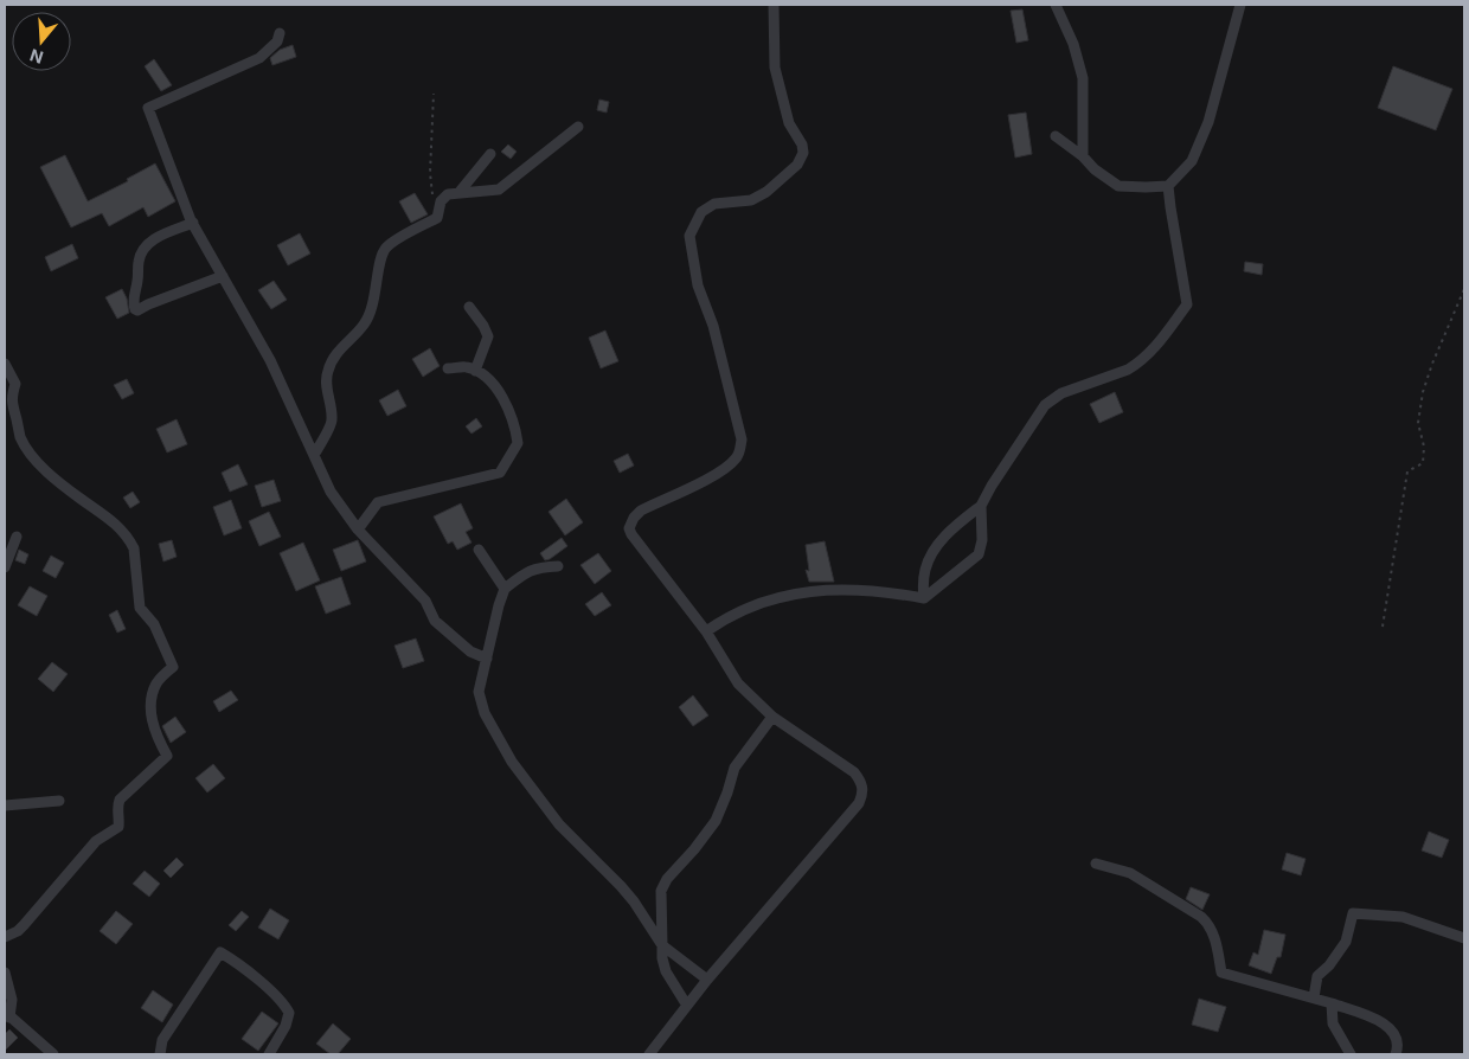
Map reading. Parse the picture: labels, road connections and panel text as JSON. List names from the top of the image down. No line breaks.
{"north":"bottom"}
